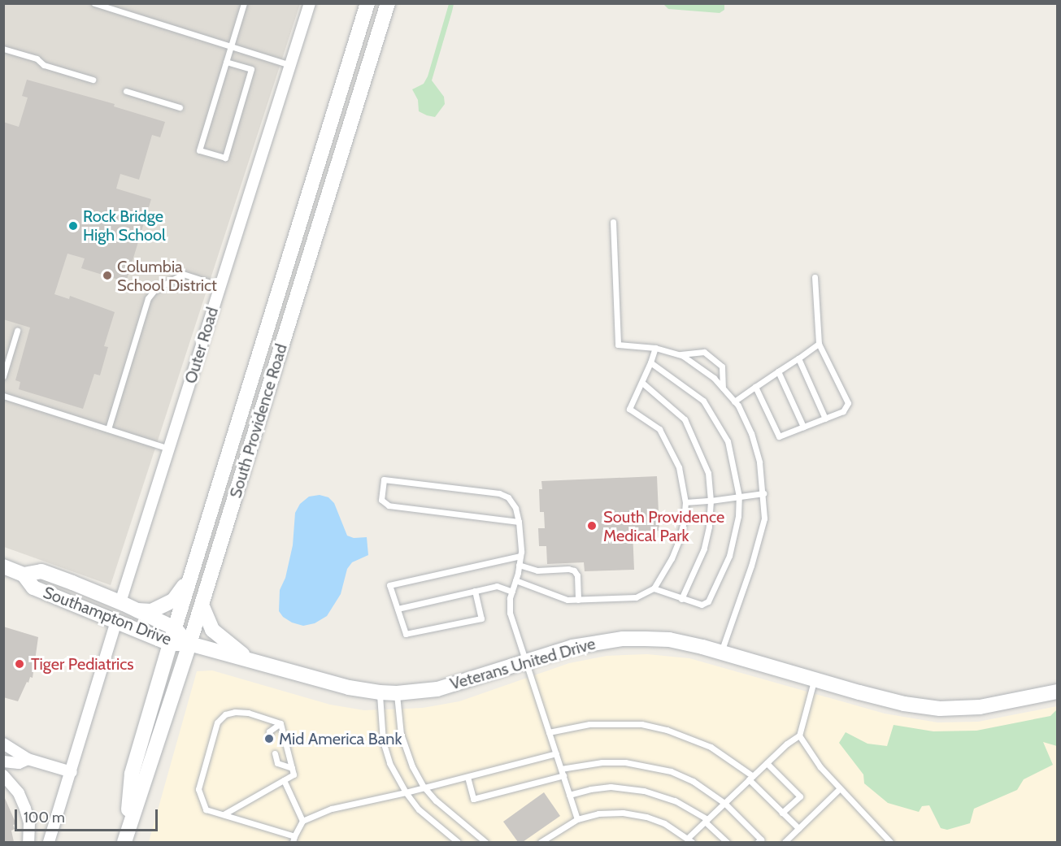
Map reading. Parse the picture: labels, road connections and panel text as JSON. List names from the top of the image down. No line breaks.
{"streets":{"main road":["South Providence Road","Southampton Drive","Veterans United Drive"],"street":["Outer Road"]},"crossings":[["Outer Road","Southampton Drive"],["South Providence Road","Southampton Drive"],["South Providence Road","Veterans United Drive"],["Southampton Drive","Veterans United Drive"]],"places":["Rock Bridge High School","Columbia School District","South Providence Medical Park","Tiger Pediatrics","Mid America Bank"],"scale_bar":"100 m"}
